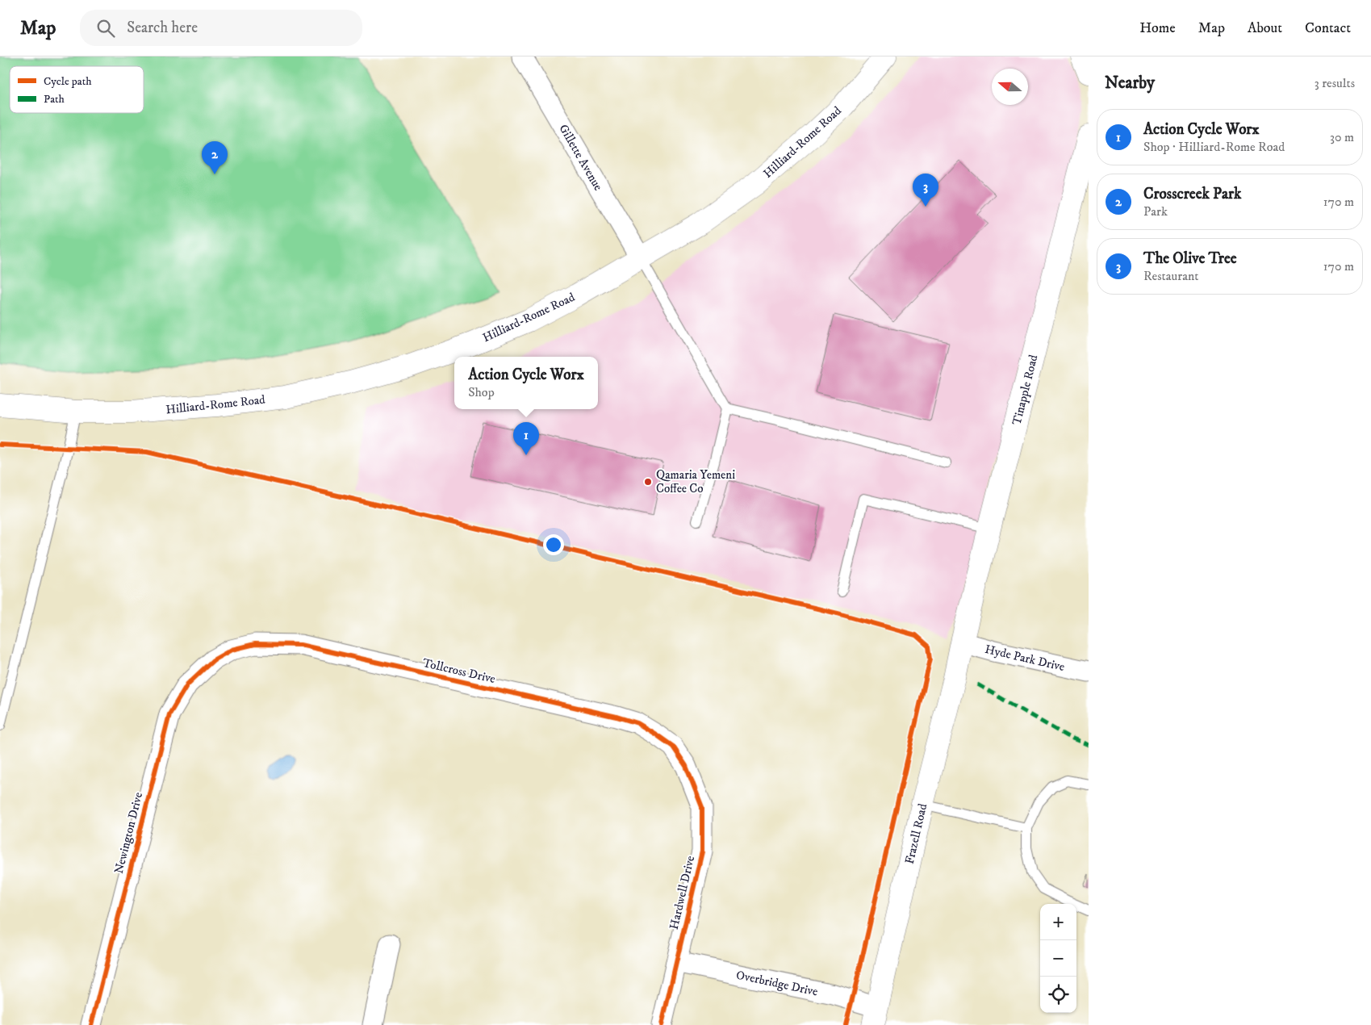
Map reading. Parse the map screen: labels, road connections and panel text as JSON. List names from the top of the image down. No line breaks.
{"streets":{"main road":["Hilliard-Rome Road","Tinapple Road","Frazell Road"],"street":["Gillette Avenue","Hyde Park Drive","Tollcross Drive","Newington Drive","Hardwell Drive","Overbridge Drive"]},"crossings":[["Hilliard-Rome Road","Gillette Avenue"],["Tinapple Road","Hyde Park Drive"],["Tinapple Road","Frazell Road"],["Hyde Park Drive","Frazell Road"],["Tollcross Drive","Newington Drive"],["Tollcross Drive","Hardwell Drive"],["Frazell Road","Overbridge Drive"],["Hardwell Drive","Overbridge Drive"]],"places":["Qamaria Yemeni Coffee Co"],"legend":["Cycle path","Path"],"north":"left","page":{"header":"Map","search":"Search here","nav":["Home","Map","About","Contact"],"heading":["Nearby","3 results"],"list":[{"mark":"1","name":"Action Cycle Worx","note":"Shop · Hilliard-Rome Road","value":"30 m"},{"mark":"2","name":"Crosscreek Park","note":"Park","value":"170 m"},{"mark":"3","name":"The Olive Tree","note":"Restaurant","value":"170 m"}],"pins":["2","3","1"],"popup":["Action Cycle Worx","Shop"],"map_buttons":["+","−"]}}
